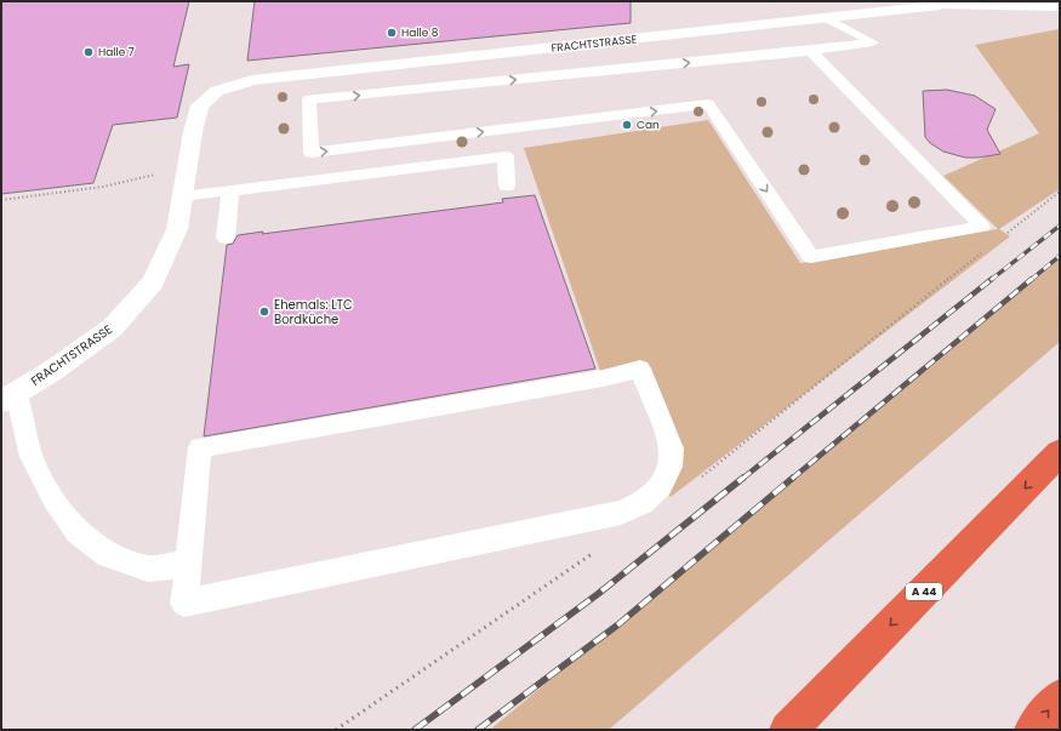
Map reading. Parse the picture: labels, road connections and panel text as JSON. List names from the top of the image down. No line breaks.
{"streets":{"highway":["A 44"],"street":["FRACHTSTRASSE"]},"places":["Halle 8","Halle 7","Can","Ehemals: LTC Bordküche"]}
